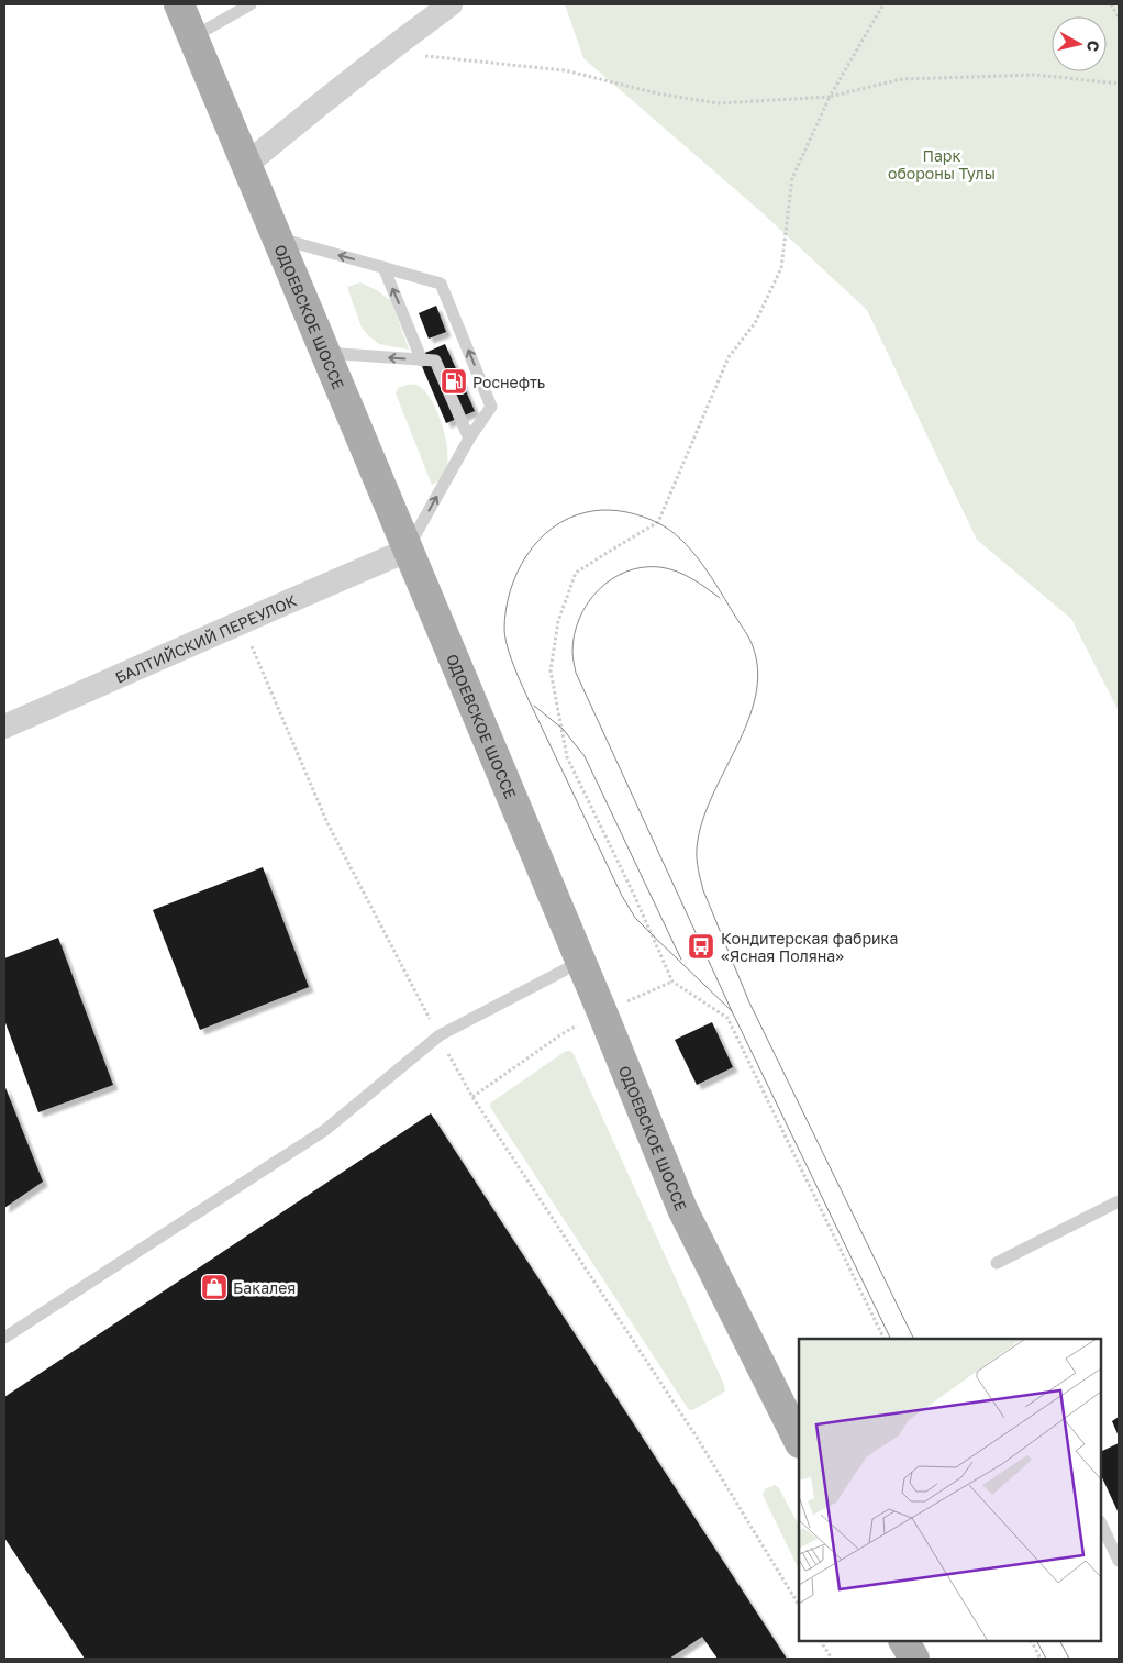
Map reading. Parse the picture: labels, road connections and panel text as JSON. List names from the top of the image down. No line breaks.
{"streets":{"main road":["ОДОЕВСКОЕ ШОССЕ"],"street":["БАЛТИЙСКИЙ ПЕРЕУЛОК"]},"crossings":[["ОДОЕВСКОЕ ШОССЕ","БАЛТИЙСКИЙ ПЕРЕУЛОК"]],"parks":["Парк обороны Тулы"],"places":{"fuel station":["Роснефть"],"bus stop":["Кондитерская фабрика «Ясная Поляна»"],"shop":["Бакалея"]},"north":"right"}
